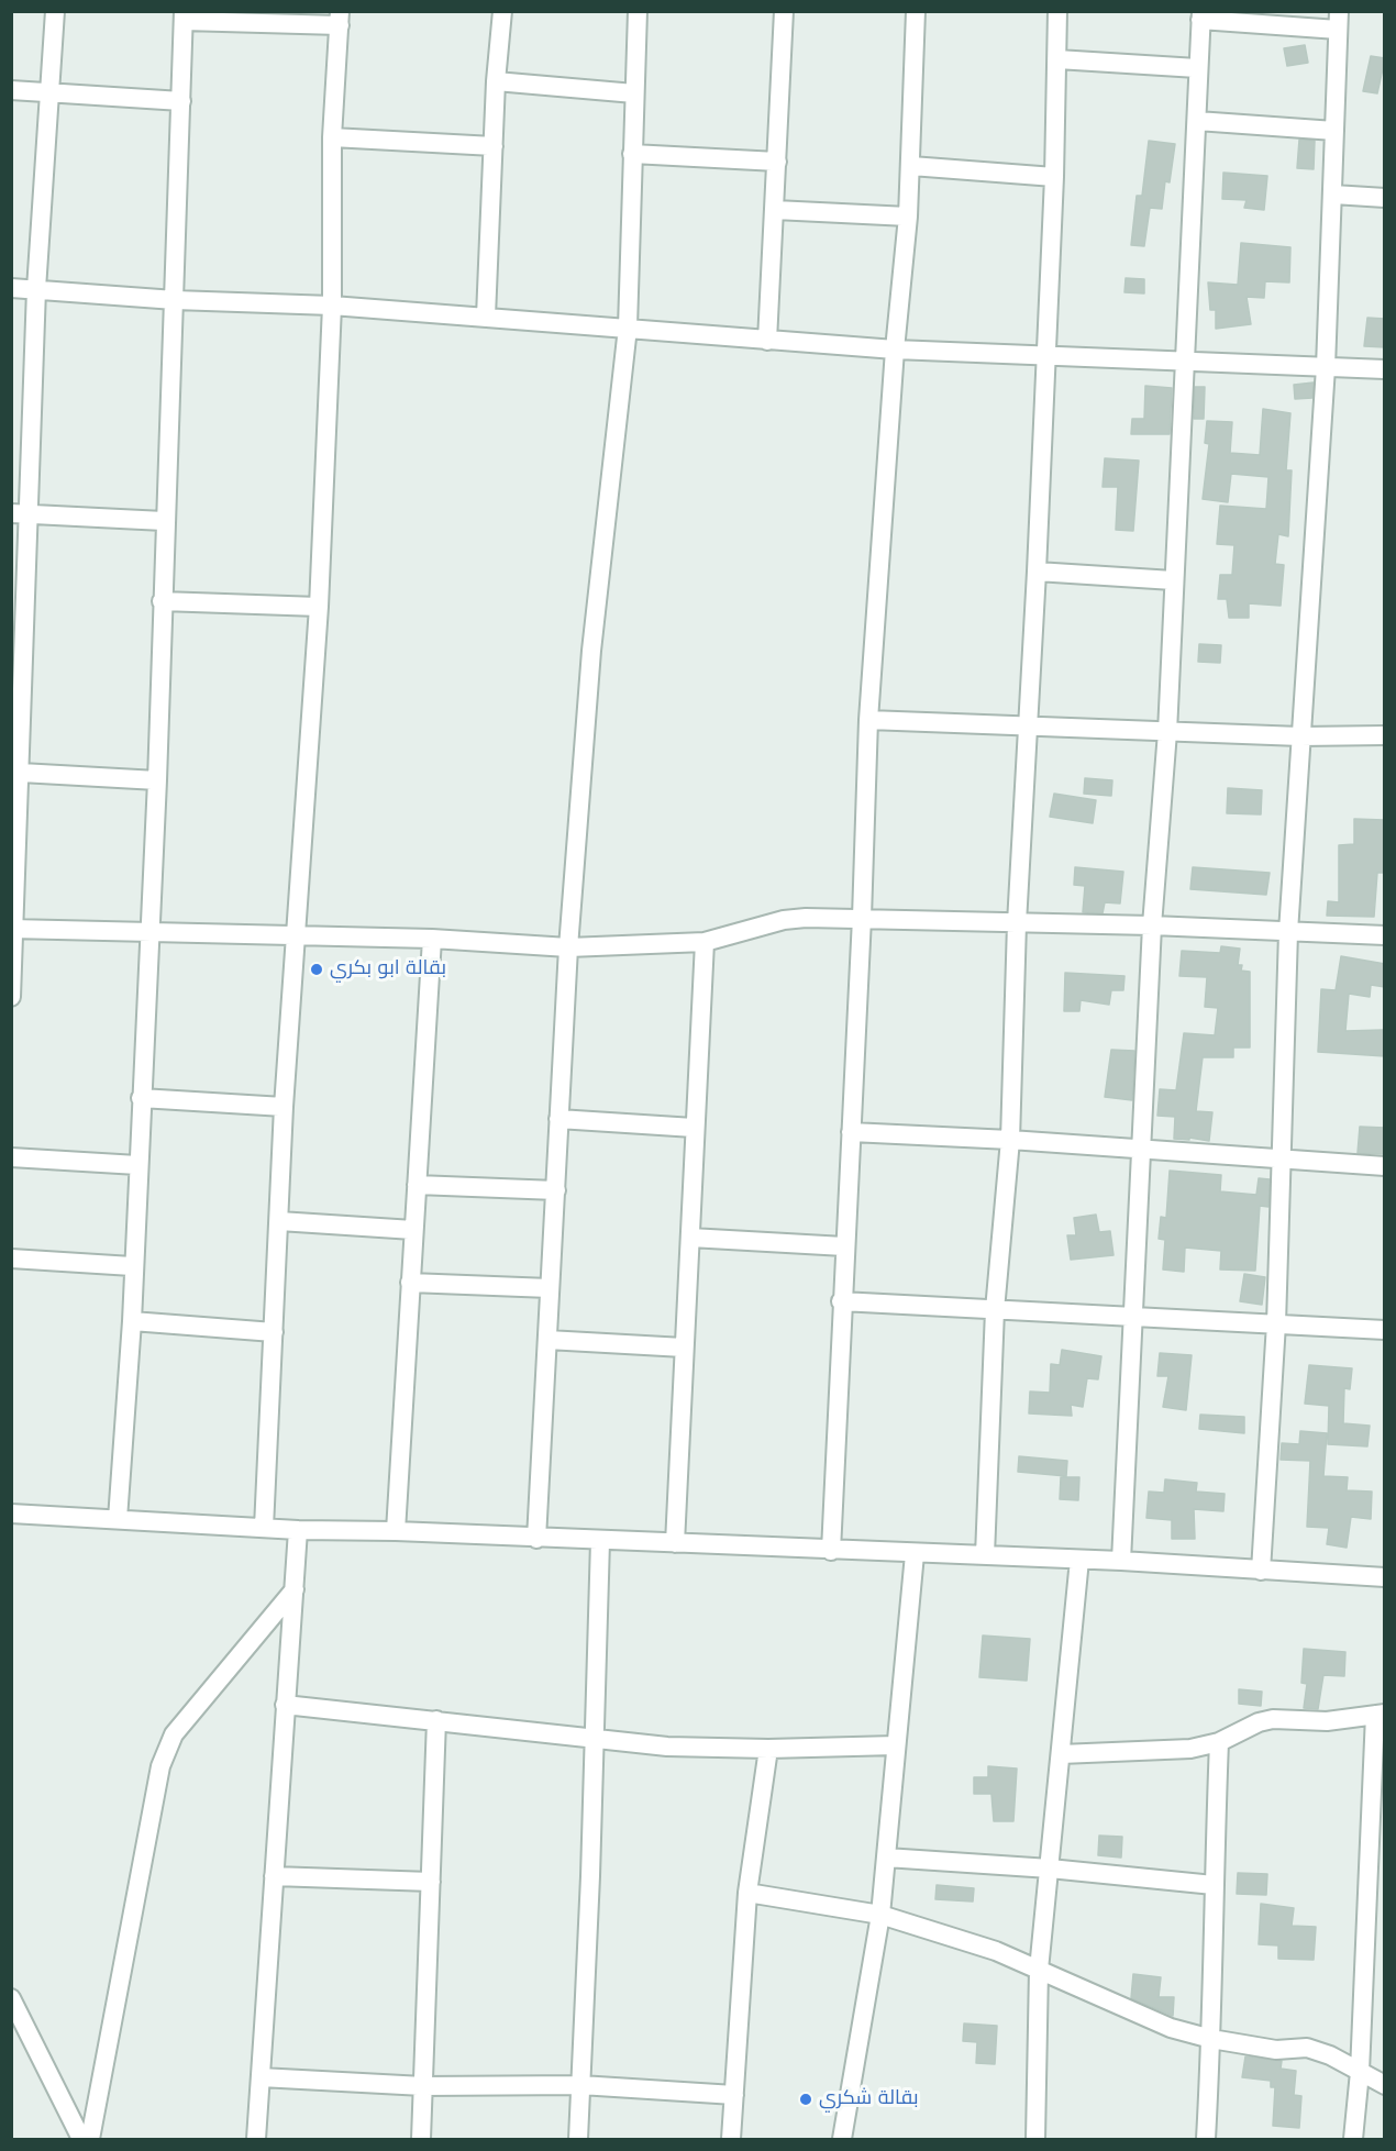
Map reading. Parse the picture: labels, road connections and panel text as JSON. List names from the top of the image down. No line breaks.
{"places":["بقالة ابو بكري","بقالة شكري"]}
